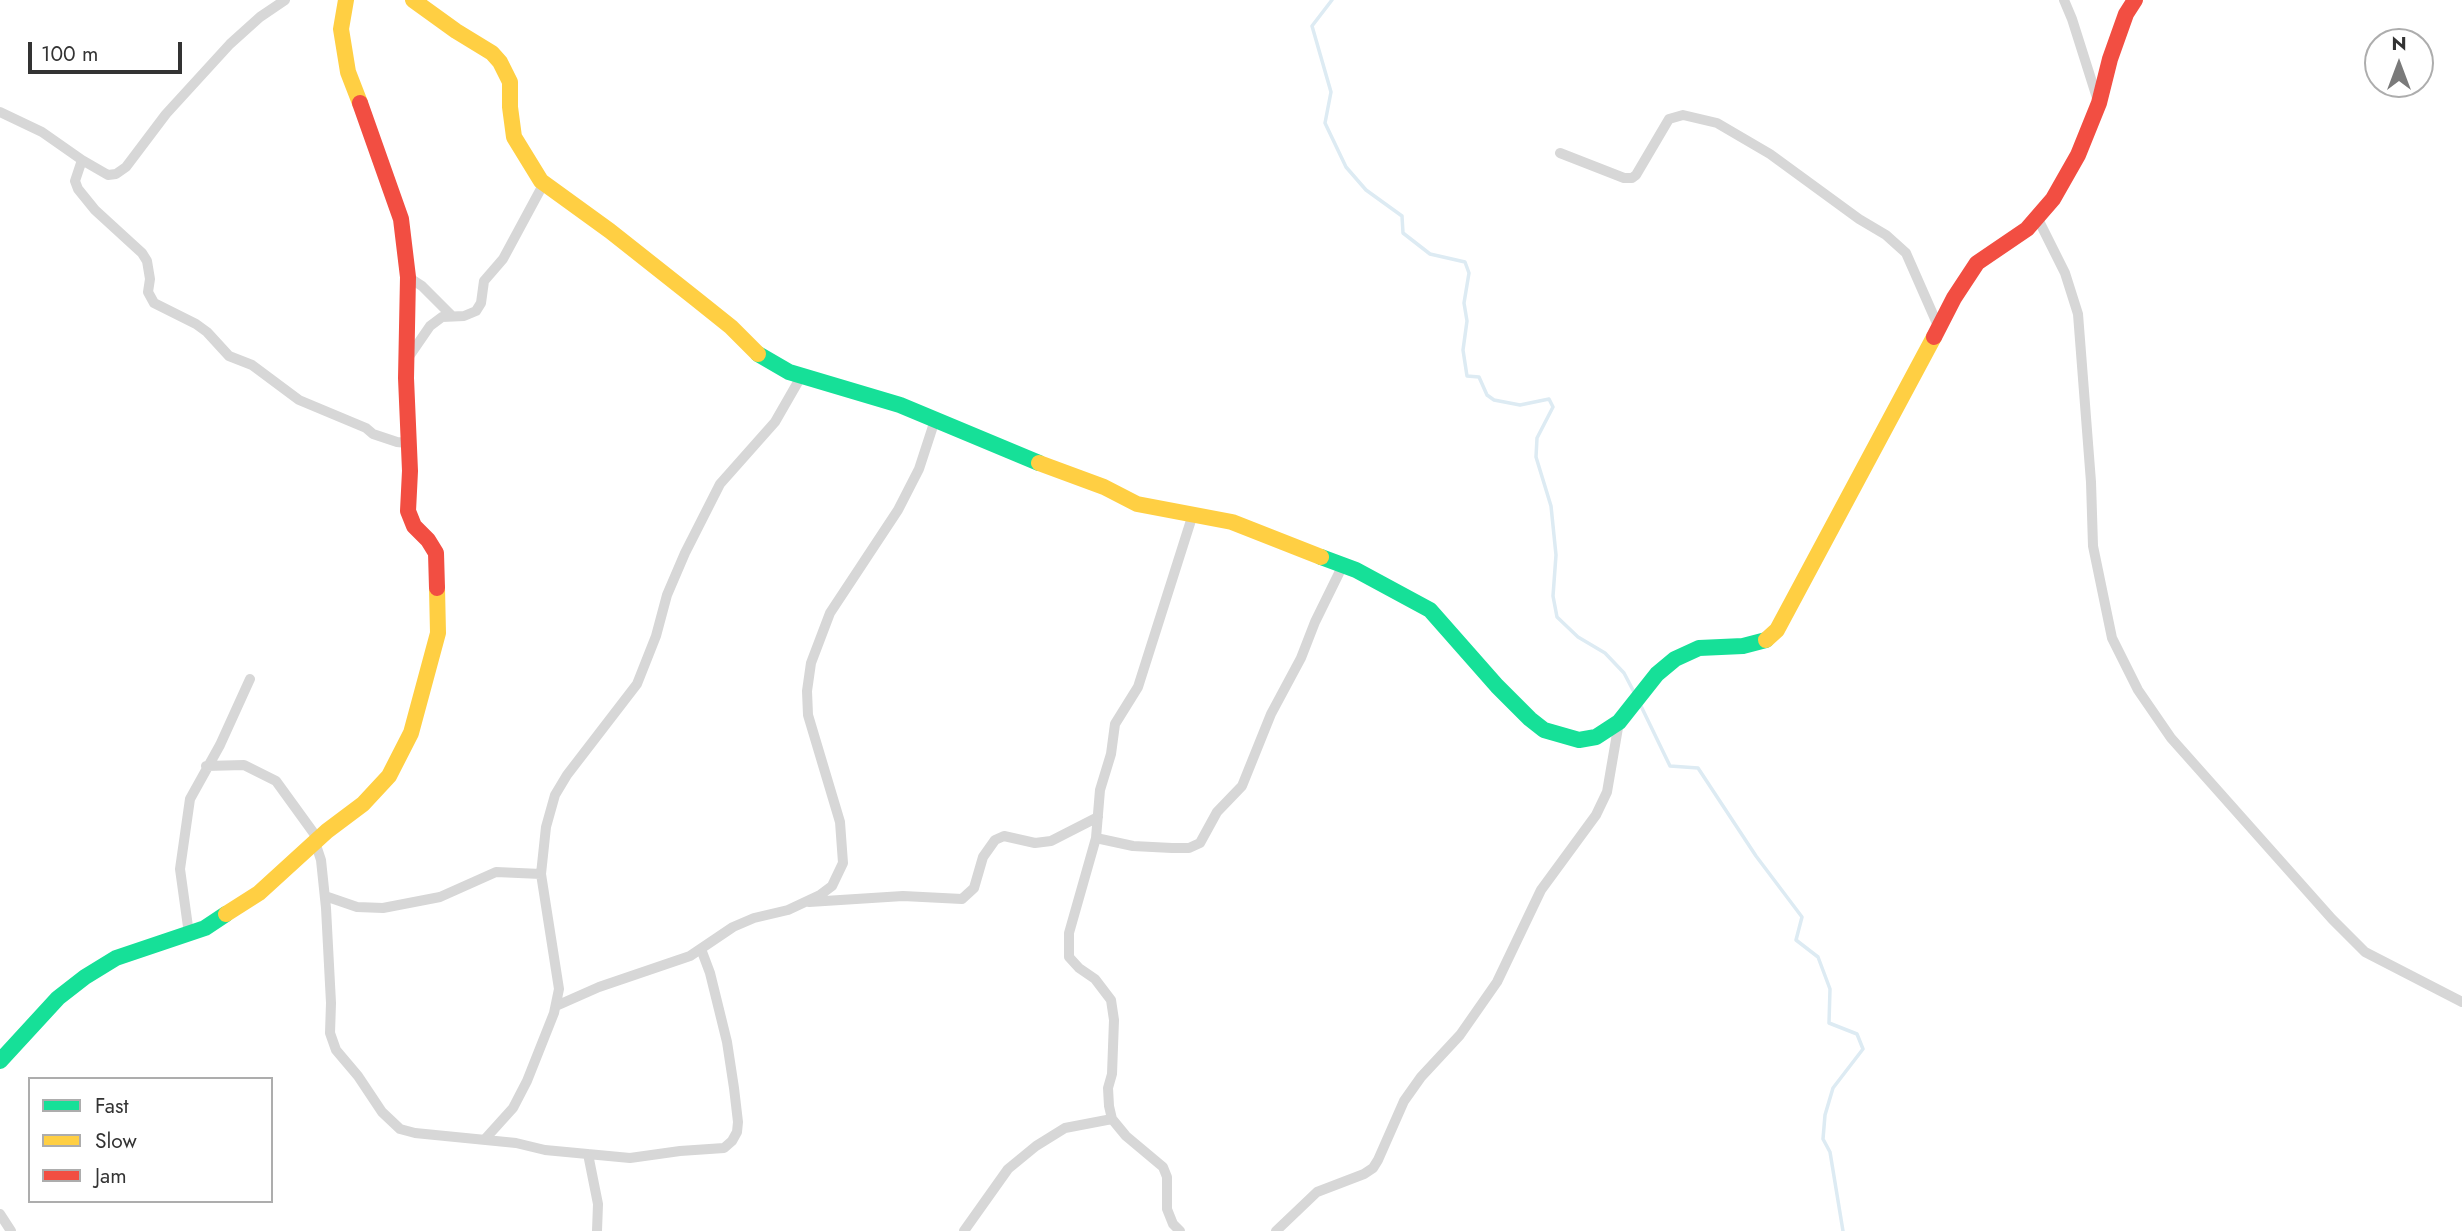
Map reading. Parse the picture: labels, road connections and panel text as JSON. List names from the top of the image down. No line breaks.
{"legend":["Fast","Slow","Jam"],"scale_bar":"100 m","north":"top"}
